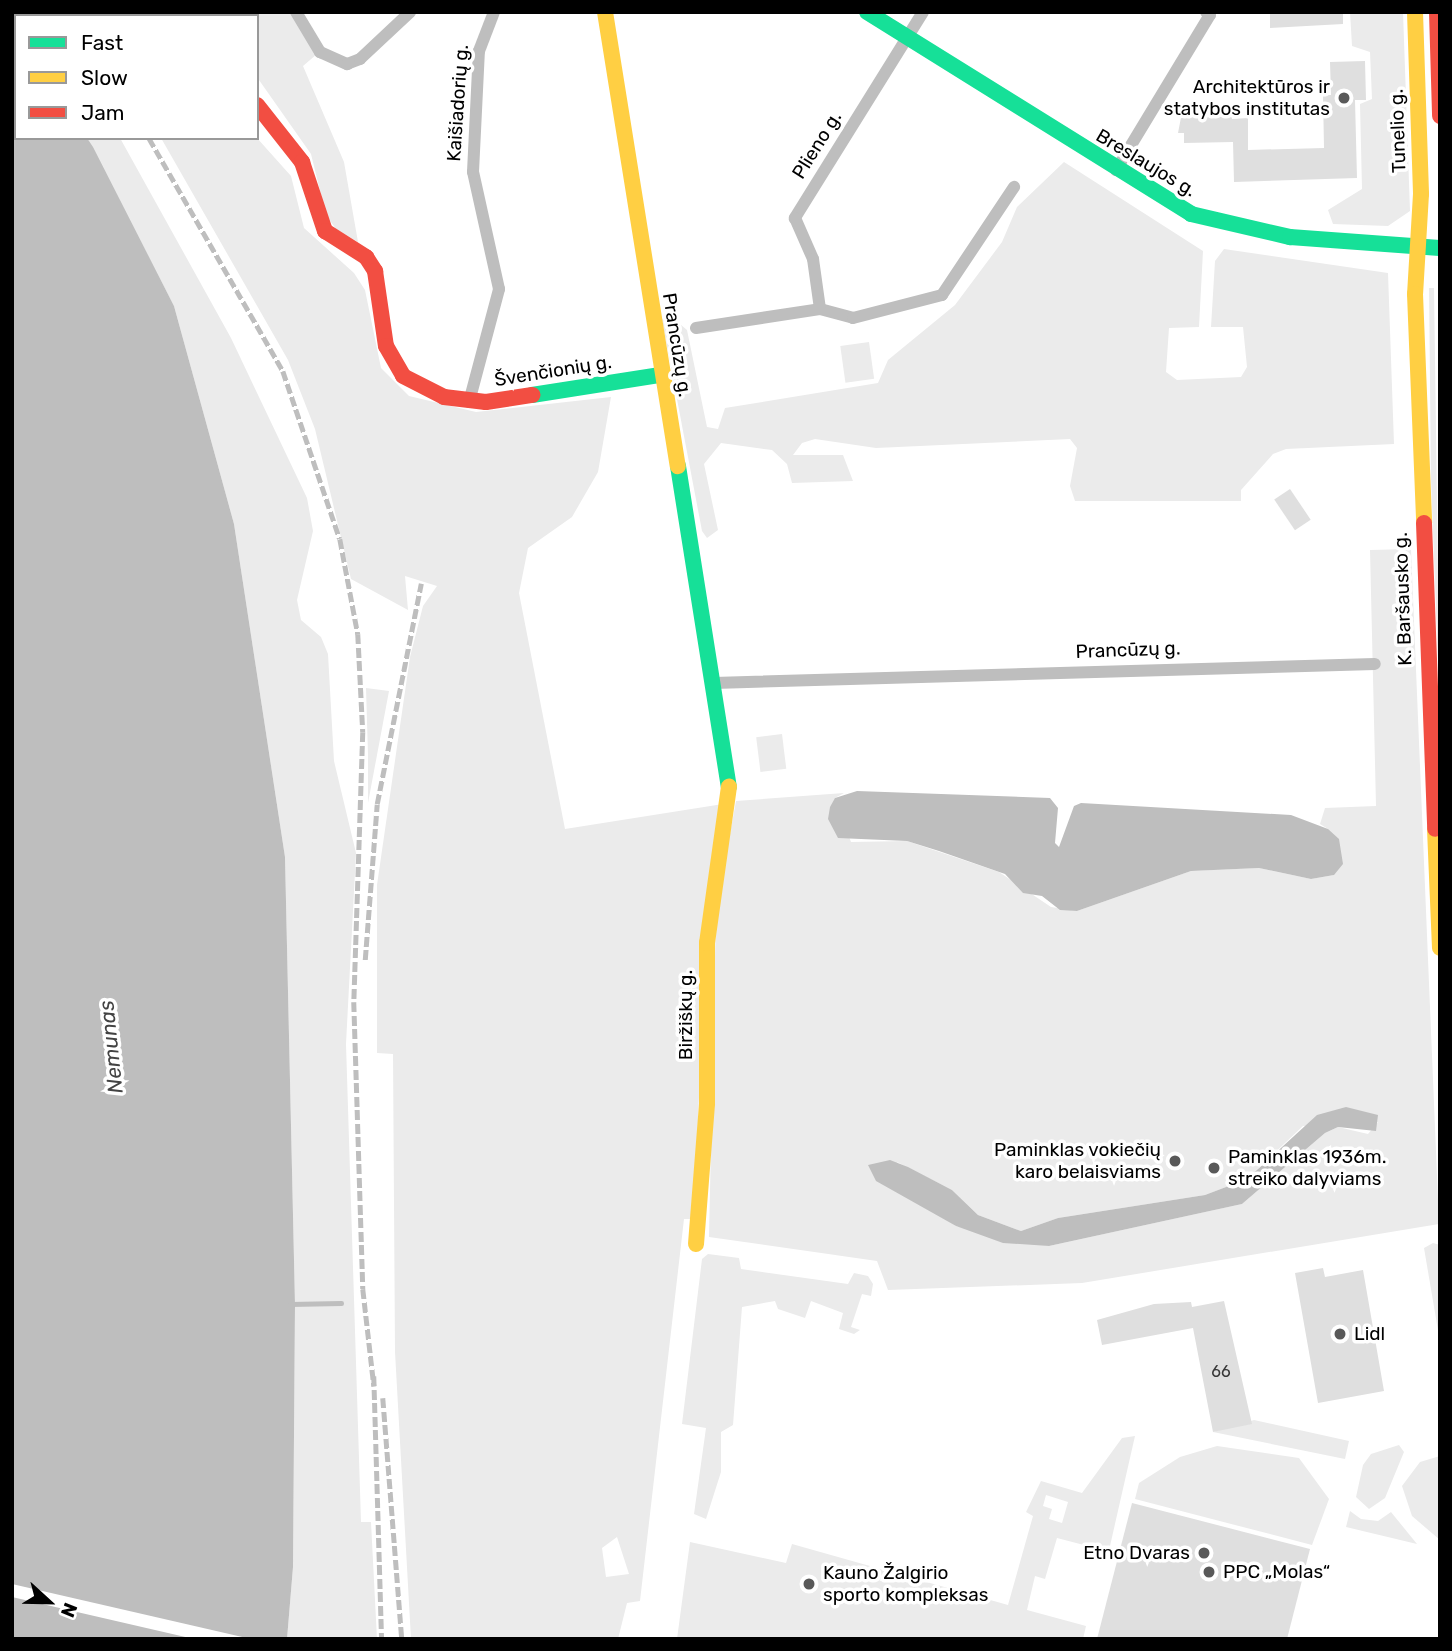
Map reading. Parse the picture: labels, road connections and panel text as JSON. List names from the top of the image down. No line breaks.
{"streets":{"street":["Kaišiadorių g.","Tunelio g.","Plieno g.","Breslaujos g.","Prancūzų g.","Švenčionių g.","K. Baršausko g.","Biržiškų g."]},"crossings":[["Kaišiadorių g.","Švenčionių g."],["Tunelio g.","Breslaujos g."],["Tunelio g.","K. Baršausko g."],["Plieno g.","Breslaujos g."],["Breslaujos g.","K. Baršausko g."],["Prancūzų g.","Švenčionių g."],["Prancūzų g.","Biržiškų g."]],"water":["Nemunas"],"places":["Architektūros ir statybos institutas","Paminklas vokiečių karo belaisviams","Paminklas 1936m. streiko dalyviams","Lidl","Etno Dvaras","PPC „Molas“","Kauno Žalgirio sporto kompleksas"],"house_numbers":["66"],"legend":["Fast","Slow","Jam"],"north":"right"}
